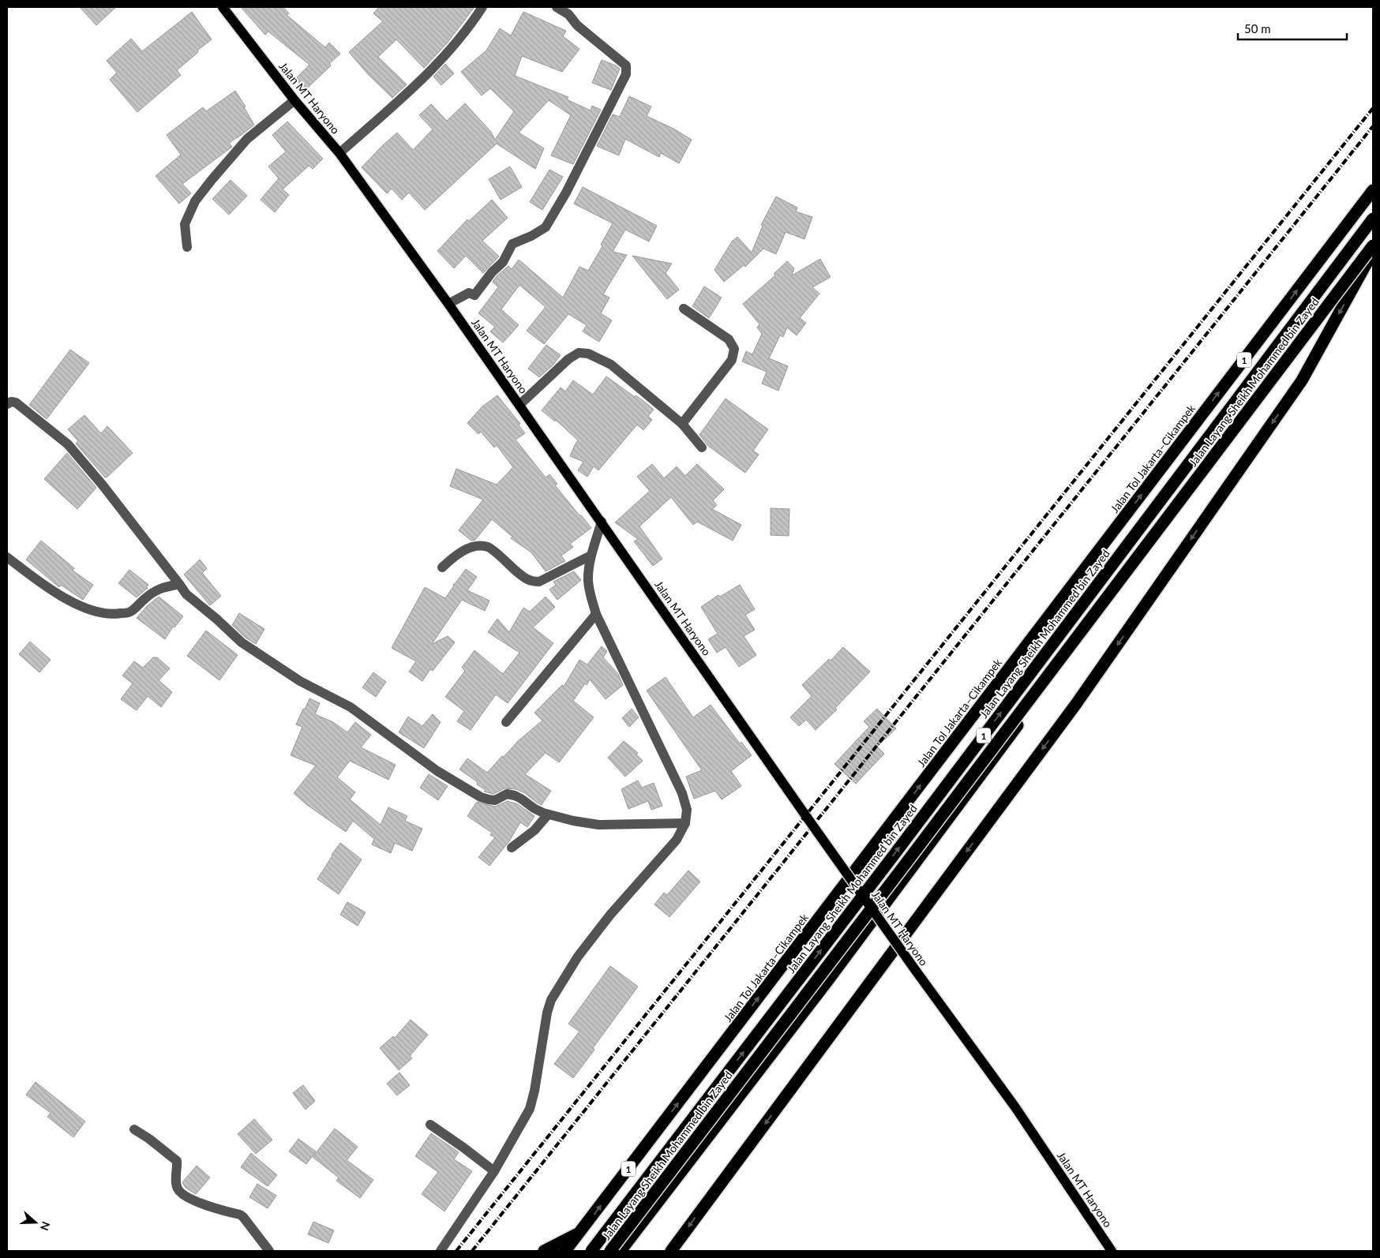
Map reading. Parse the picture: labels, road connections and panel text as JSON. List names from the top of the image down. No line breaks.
{"streets":{"highway":["1","Jalan Layang Sheikh Mohammed bin Zayed","Jalan Tol Jakarta–Cikampek"],"main road":["Jalan MT Haryono"]},"crossings":[["1","Jalan Layang Sheikh Mohammed bin Zayed"]],"scale_bar":"50 m","north":"right"}
